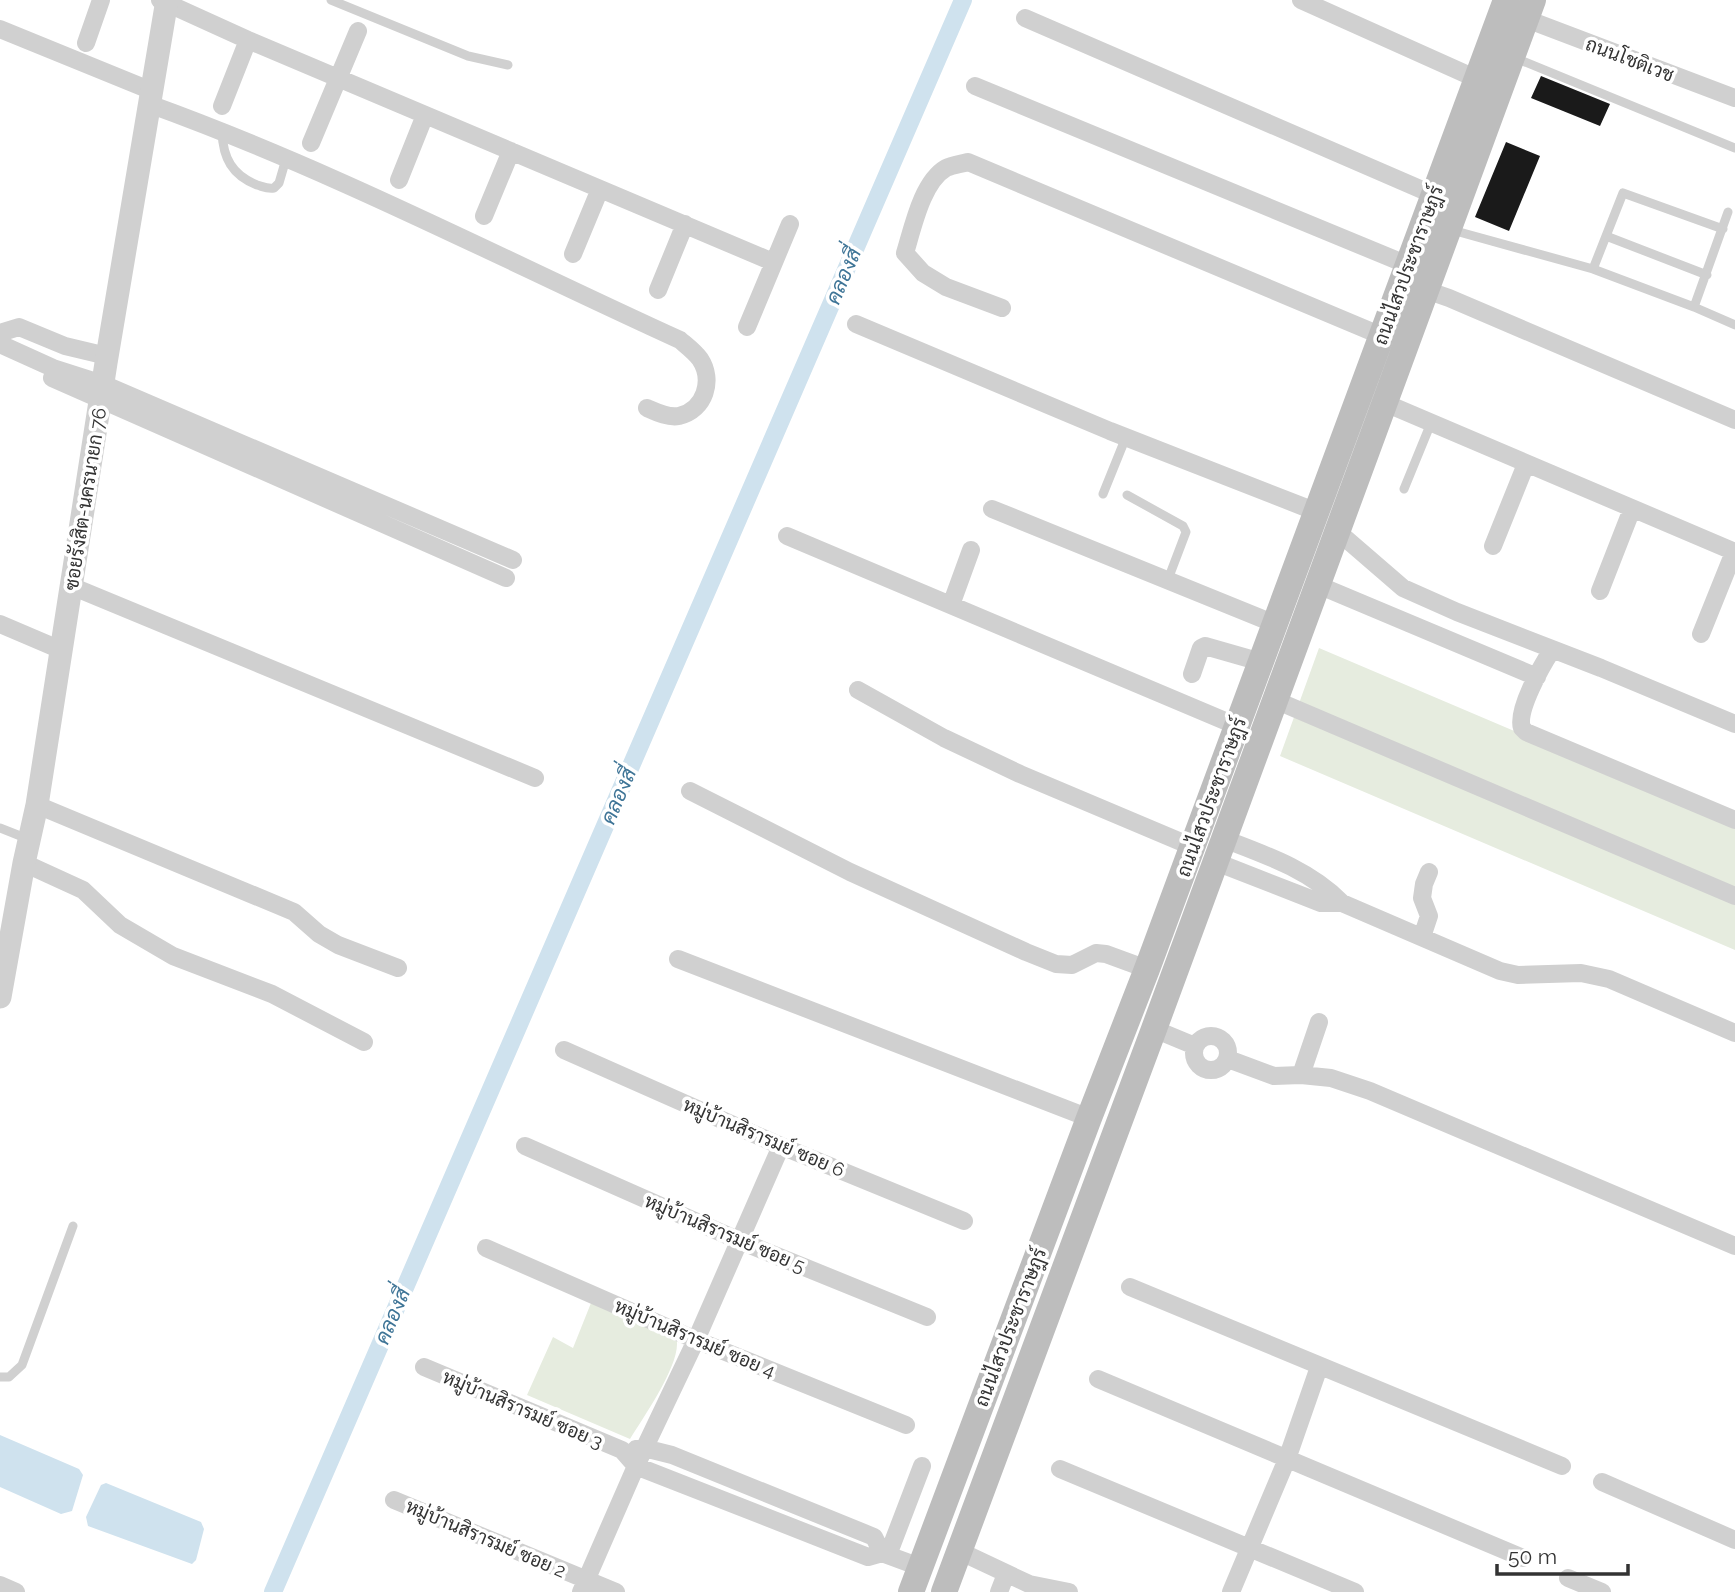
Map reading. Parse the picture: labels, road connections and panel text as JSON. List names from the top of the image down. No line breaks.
{"streets":{"main road":["ถนนไสวประชาราษฎร์"],"street":["ถนนโชติเวช","ซอยรังสิต-นครนายก 76","หมู่บ้านสิรารมย์ ซอย 6","หมู่บ้านสิรารมย์ ซอย 5","หมู่บ้านสิรารมย์ ซอย 4","หมู่บ้านสิรารมย์ ซอย 3","หมู่บ้านสิรารมย์ ซอย 2"]},"crossings":[["ถนนโชติเวช","ถนนไสวประชาราษฎร์"]],"water":["คลองสี่"],"scale_bar":"50 m"}
